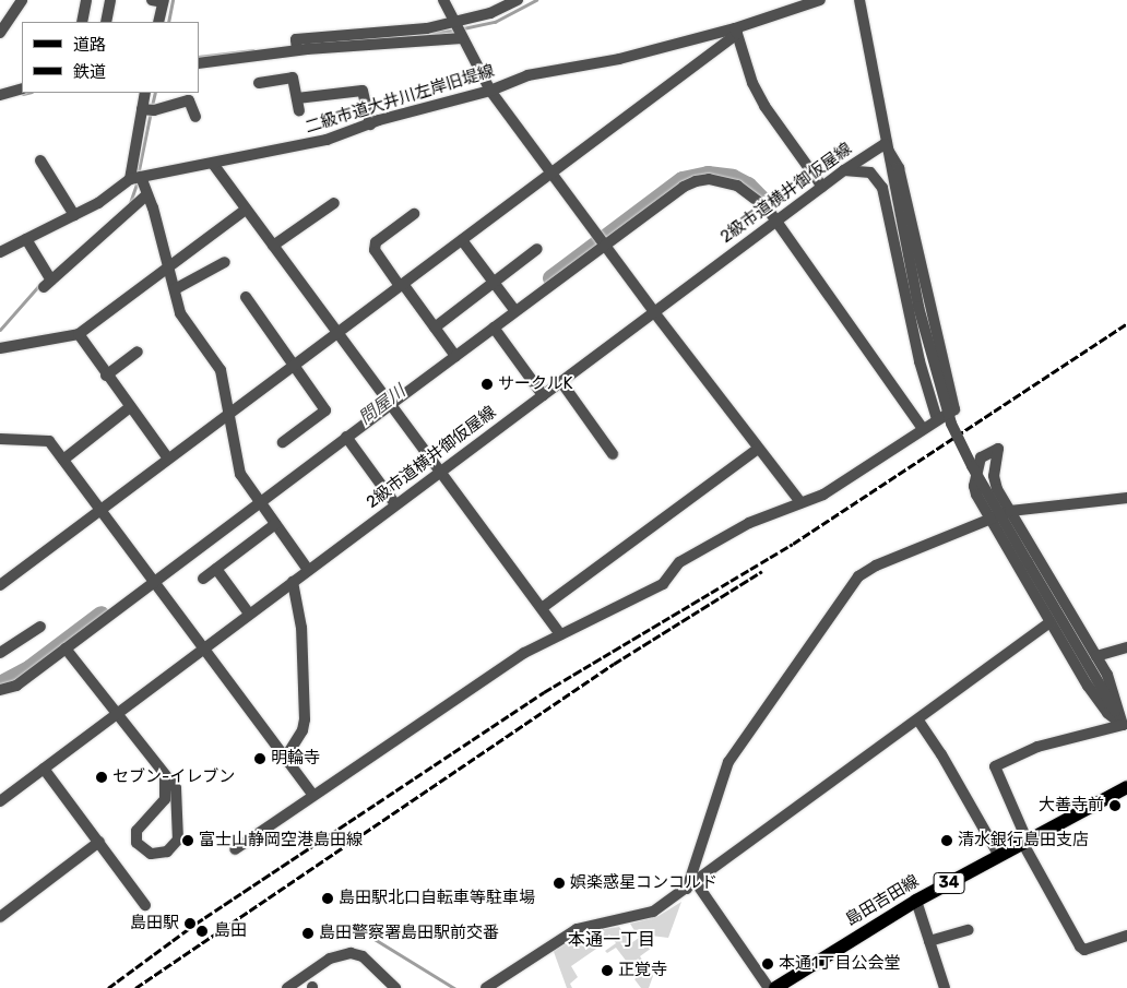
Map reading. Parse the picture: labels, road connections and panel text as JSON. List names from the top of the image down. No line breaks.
{"streets":{"main road":["34","島田吉田線"],"street":["二級市道大井川左岸旧堤線","2級市道横井御仮屋線"]},"districts":["本通一丁目"],"water":["問屋川"],"places":["サークルK","明輪寺","セブン-イレブン","大善寺前","富士山静岡空港島田線","清水銀行島田支店","娯楽惑星コンコルド","島田駅北口自転車等駐車場","島田駅","島田","島田警察署島田駅前交番","本通1丁目公会堂","正覚寺"],"legend":["道路","鉄道"]}
